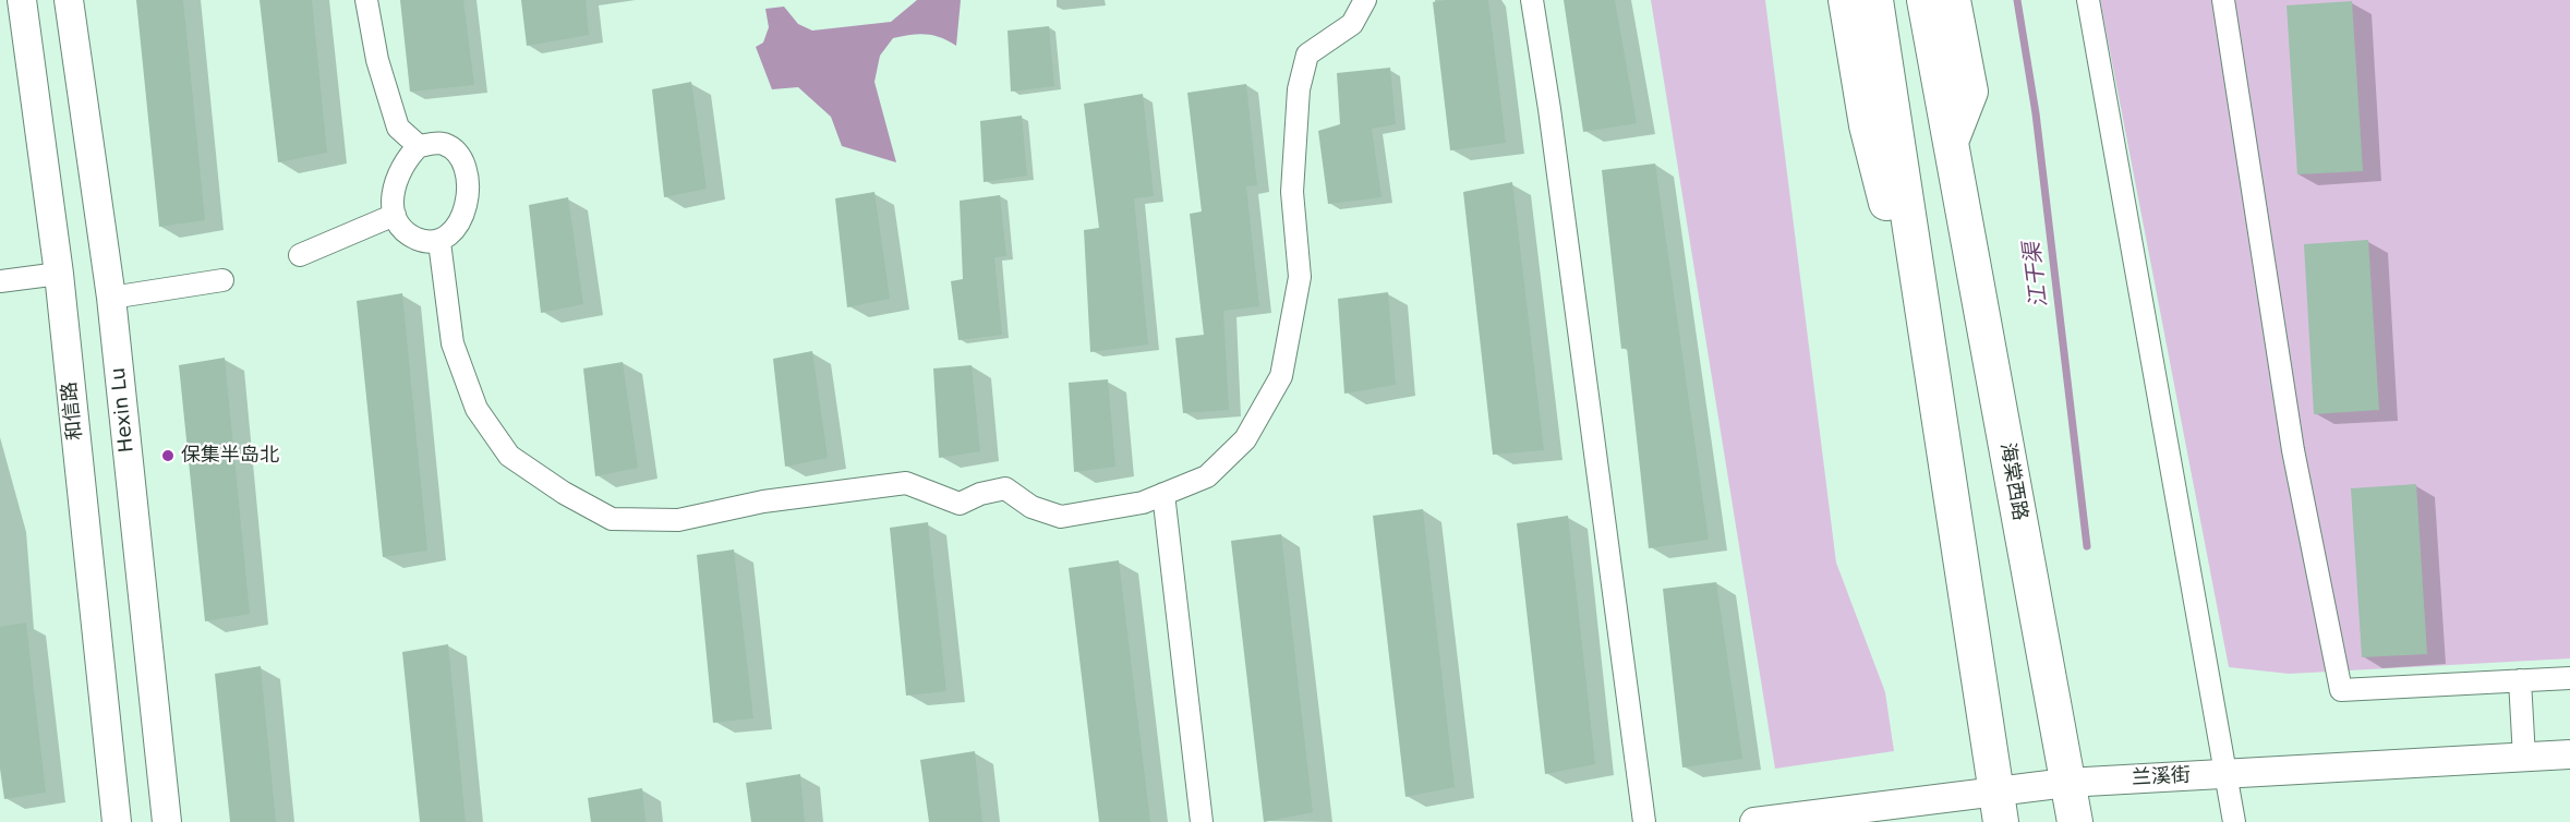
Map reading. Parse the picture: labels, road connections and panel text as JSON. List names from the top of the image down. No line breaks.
{"streets":{"main road":["海棠西路"],"street":["Hexin Lu","和信路","兰溪街"]},"crossings":[["海棠西路","兰溪街"]],"water":["江干渠"],"places":["保集半岛北"]}
